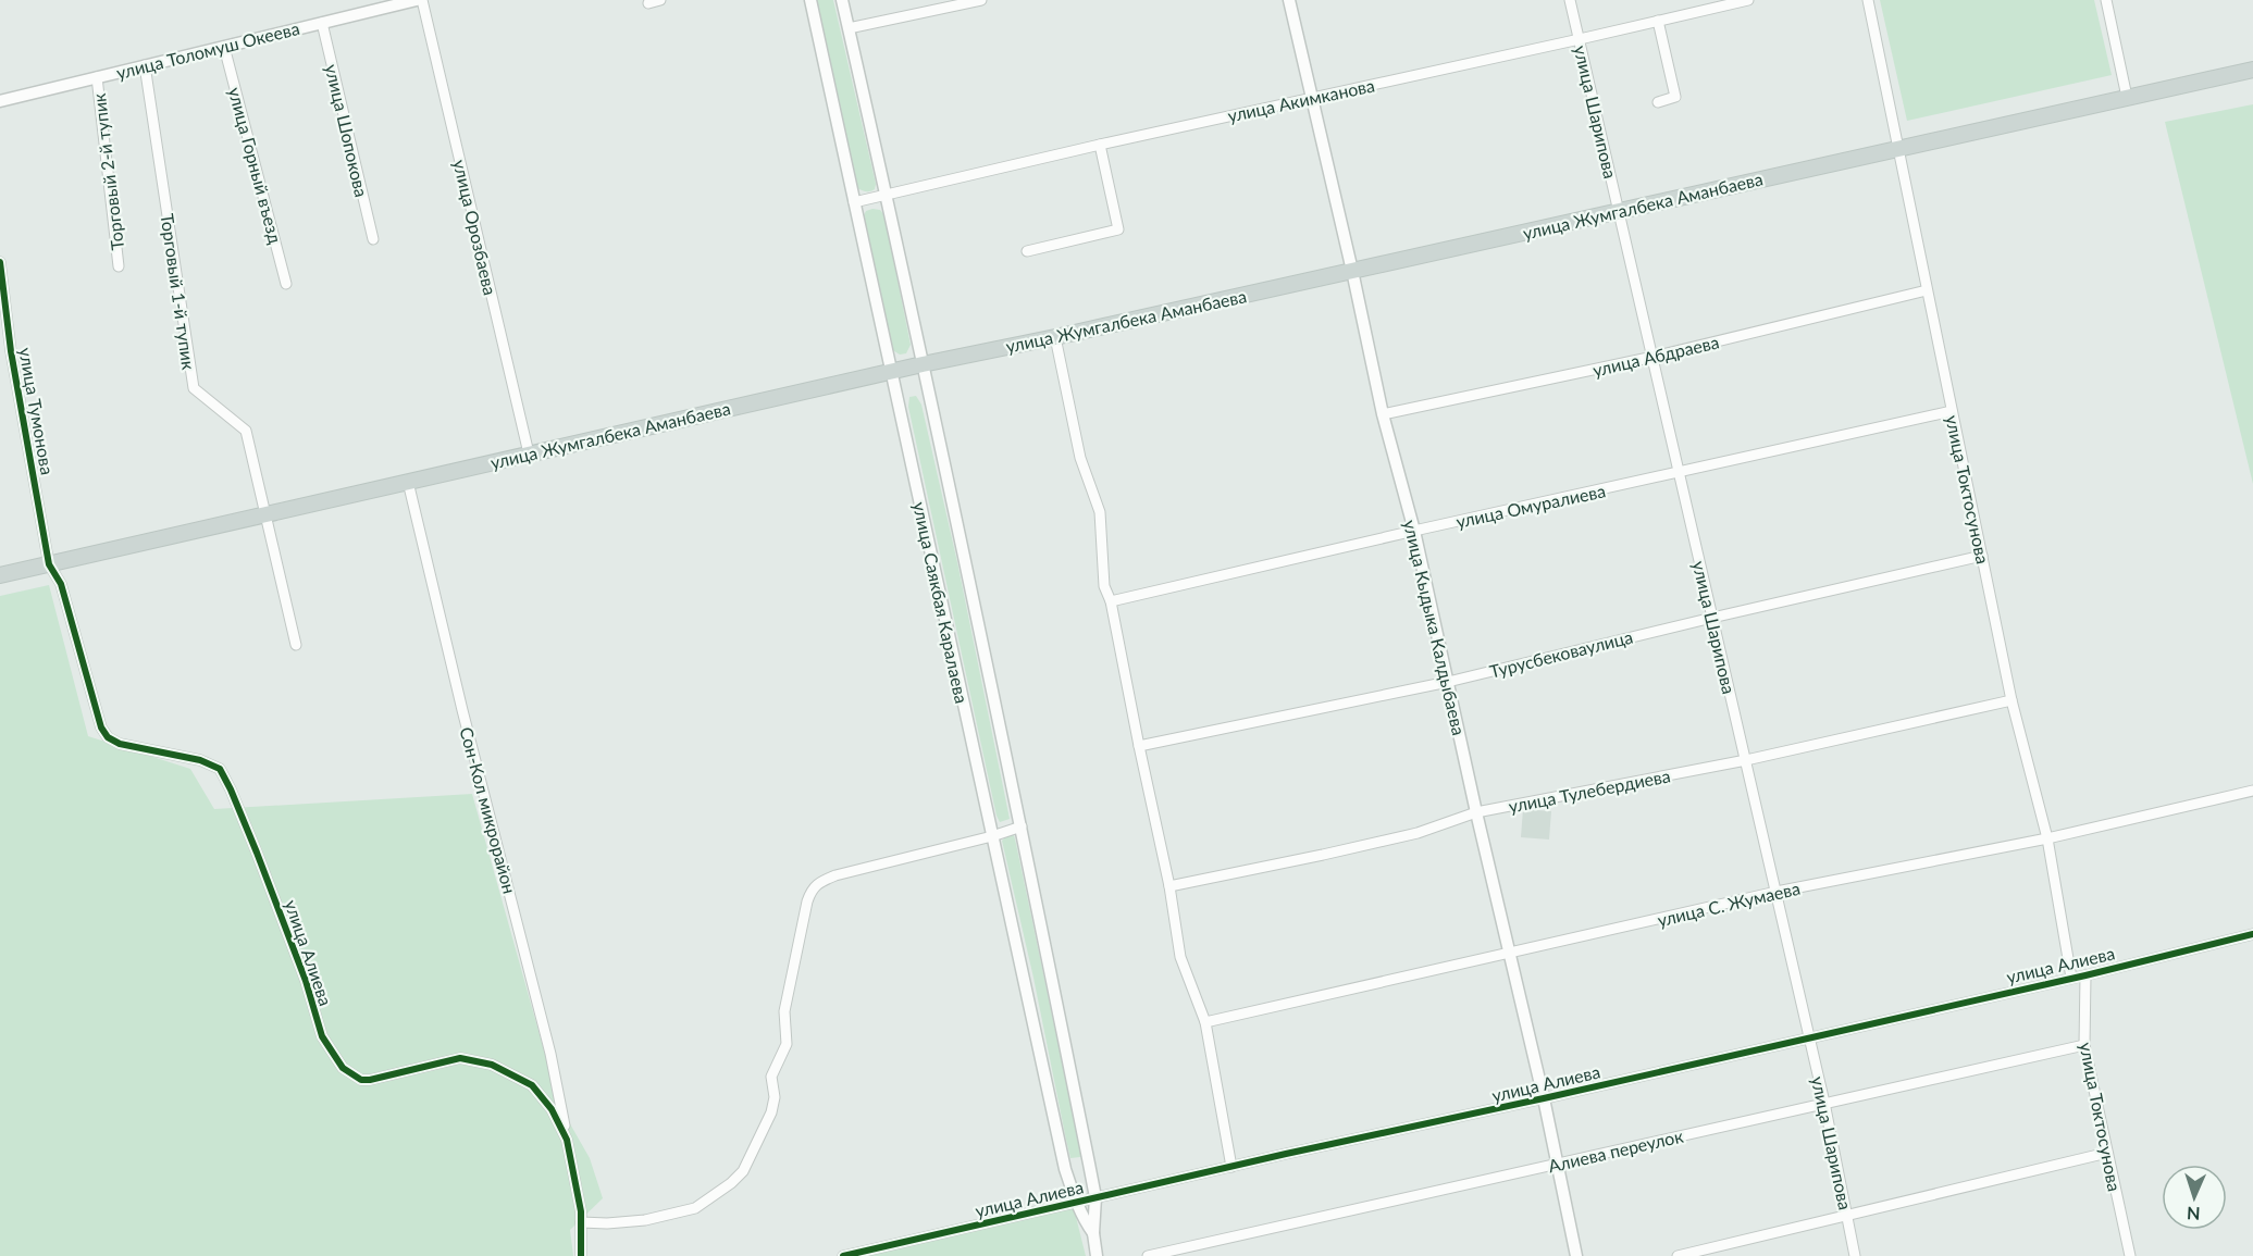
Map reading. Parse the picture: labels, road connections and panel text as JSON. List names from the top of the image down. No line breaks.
{"streets":{"main road":["улица Жумгалбека Аманбаева"],"street":["улица Толомуш Океева","улица Акимканова","улица Шарипова","улица Шопокова","улица Горный въезд","Торговый 2-й тупик","улица Орозбаева","Торговый 1-й тупик","улица Абдраева","улица Тумонова","улица Токтосунова","улица Омуралиева","улица Саякбая Каралаева","улица Кыдыка Калдыбаева","Турусбековаулица","улица Тулебердиева","Сон-Кол микрорайон","улица С. Жумаева","улица Алиева","Алиева переулок"]},"crossings":[["улица Толомуш Океева","улица Шопокова"],["улица Толомуш Океева","улица Горный въезд"],["улица Толомуш Океева","Торговый 2-й тупик"],["улица Толомуш Океева","Торговый 1-й тупик"],["улица Акимканова","улица Шарипова"],["улица Акимканова","улица Саякбая Каралаева"],["улица Акимканова","улица Кыдыка Калдыбаева"],["улица Шарипова","улица Жумгалбека Аманбаева"],["улица Шарипова","улица Абдраева"],["улица Шарипова","улица Омуралиева"],["улица Шарипова","Турусбековаулица"],["улица Шарипова","улица Тулебердиева"],["улица Шарипова","улица С. Жумаева"],["улица Шарипова","улица Алиева"],["улица Шарипова","Алиева переулок"],["улица Жумгалбека Аманбаева","улица Орозбаева"],["улица Жумгалбека Аманбаева","Торговый 1-й тупик"],["улица Жумгалбека Аманбаева","улица Тумонова"],["улица Жумгалбека Аманбаева","улица Токтосунова"],["улица Жумгалбека Аманбаева","улица Саякбая Каралаева"],["улица Жумгалбека Аманбаева","улица Кыдыка Калдыбаева"],["улица Жумгалбека Аманбаева","Сон-Кол микрорайон"],["улица Жумгалбека Аманбаева","улица Алиева"],["улица Абдраева","улица Токтосунова"],["улица Абдраева","улица Кыдыка Калдыбаева"],["улица Тумонова","улица Алиева"],["улица Токтосунова","улица Омуралиева"],["улица Токтосунова","Турусбековаулица"],["улица Токтосунова","улица Тулебердиева"],["улица Токтосунова","улица С. Жумаева"],["улица Токтосунова","улица Алиева"],["улица Токтосунова","Алиева переулок"],["улица Омуралиева","улица Кыдыка Калдыбаева"],["улица Саякбая Каралаева","улица Алиева"],["улица Кыдыка Калдыбаева","Турусбековаулица"],["улица Кыдыка Калдыбаева","улица Тулебердиева"],["улица Кыдыка Калдыбаева","улица С. Жумаева"],["улица Кыдыка Калдыбаева","улица Алиева"],["улица Кыдыка Калдыбаева","Алиева переулок"],["Сон-Кол микрорайон","улица Алиева"]],"north":"bottom"}
